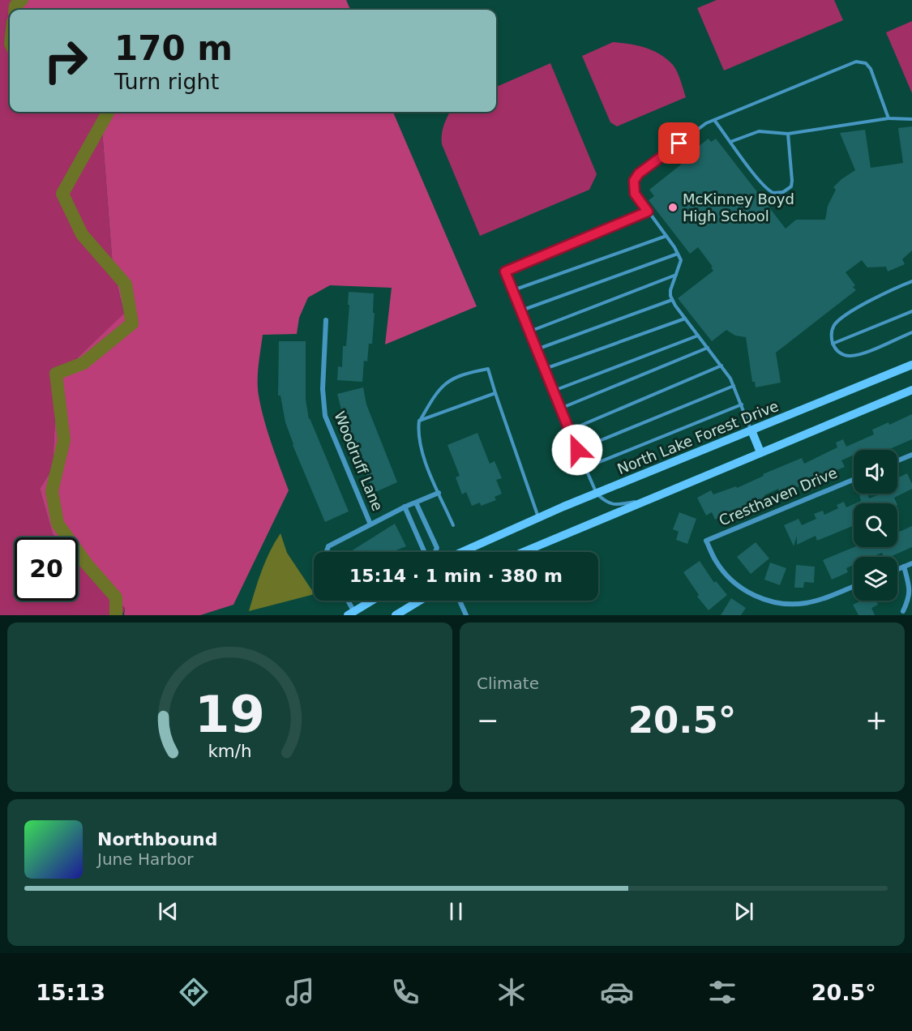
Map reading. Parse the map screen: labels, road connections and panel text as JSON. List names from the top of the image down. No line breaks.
{"streets":{"main road":["North Lake Forest Drive"],"street":["Woodruff Lane","Cresthaven Drive"]},"places":["McKinney Boyd High School"],"page":{"turn":["170 m","Turn right"],"limit":"20","trip":"15:14 · 1 min · 380 m","tile":"Climate","heat":["−","20.5°","+"],"song":["Northbound","June Harbor"],"tabs":["15:13","20.5°"],"gauge":["19","km/h"]}}
